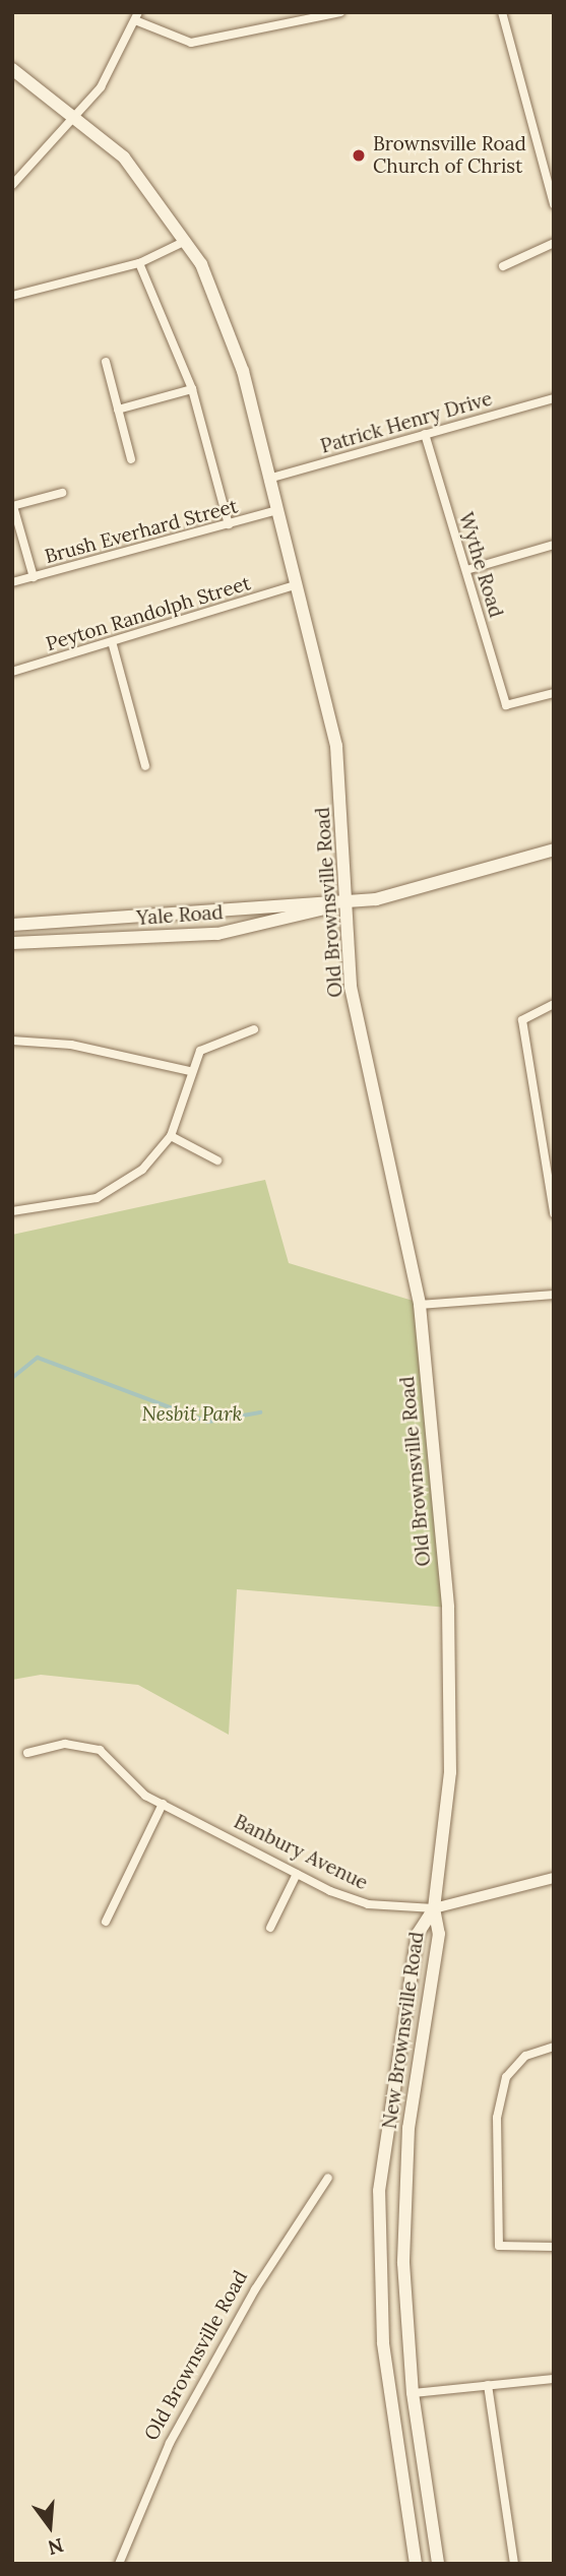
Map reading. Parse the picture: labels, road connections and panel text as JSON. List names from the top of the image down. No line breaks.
{"streets":{"main road":["Old Brownsville Road","Yale Road","New Brownsville Road"],"street":["Patrick Henry Drive","Brush Everhard Street","Wythe Road","Peyton Randolph Street","Banbury Avenue"]},"crossings":[["Patrick Henry Drive","Wythe Road"],["Patrick Henry Drive","Old Brownsville Road"],["Brush Everhard Street","Old Brownsville Road"],["Peyton Randolph Street","Old Brownsville Road"],["Old Brownsville Road","Yale Road"],["Old Brownsville Road","Banbury Avenue"],["Old Brownsville Road","New Brownsville Road"],["Banbury Avenue","New Brownsville Road"]],"parks":["Nesbit Park"],"places":["Brownsville Road Church of Christ"],"north":"bottom"}
